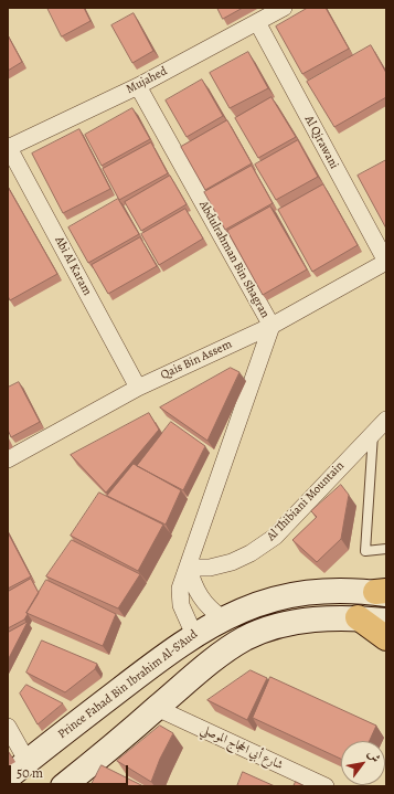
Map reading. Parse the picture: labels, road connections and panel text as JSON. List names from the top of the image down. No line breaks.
{"streets":{"main road":["Prince Fahad Bin Ibrahim Al-S'Aud"],"street":["Mujahed","Al Qirawani","Abdulrahman Bin Shagran","Abi Al Karam","Qais Bin Assem","Al Thibiani Mountain","شارع أبي الحجاج الموصلي"]},"crossings":[["Mujahed","Al Qirawani"],["Mujahed","Abdulrahman Bin Shagran"],["Mujahed","Abi Al Karam"],["Al Qirawani","Qais Bin Assem"],["Abdulrahman Bin Shagran","Qais Bin Assem"],["Abdulrahman Bin Shagran","Al Thibiani Mountain"],["Abdulrahman Bin Shagran","Prince Fahad Bin Ibrahim Al-S'Aud"],["Abi Al Karam","Qais Bin Assem"]],"scale_bar":"50 m","north":"top right"}
